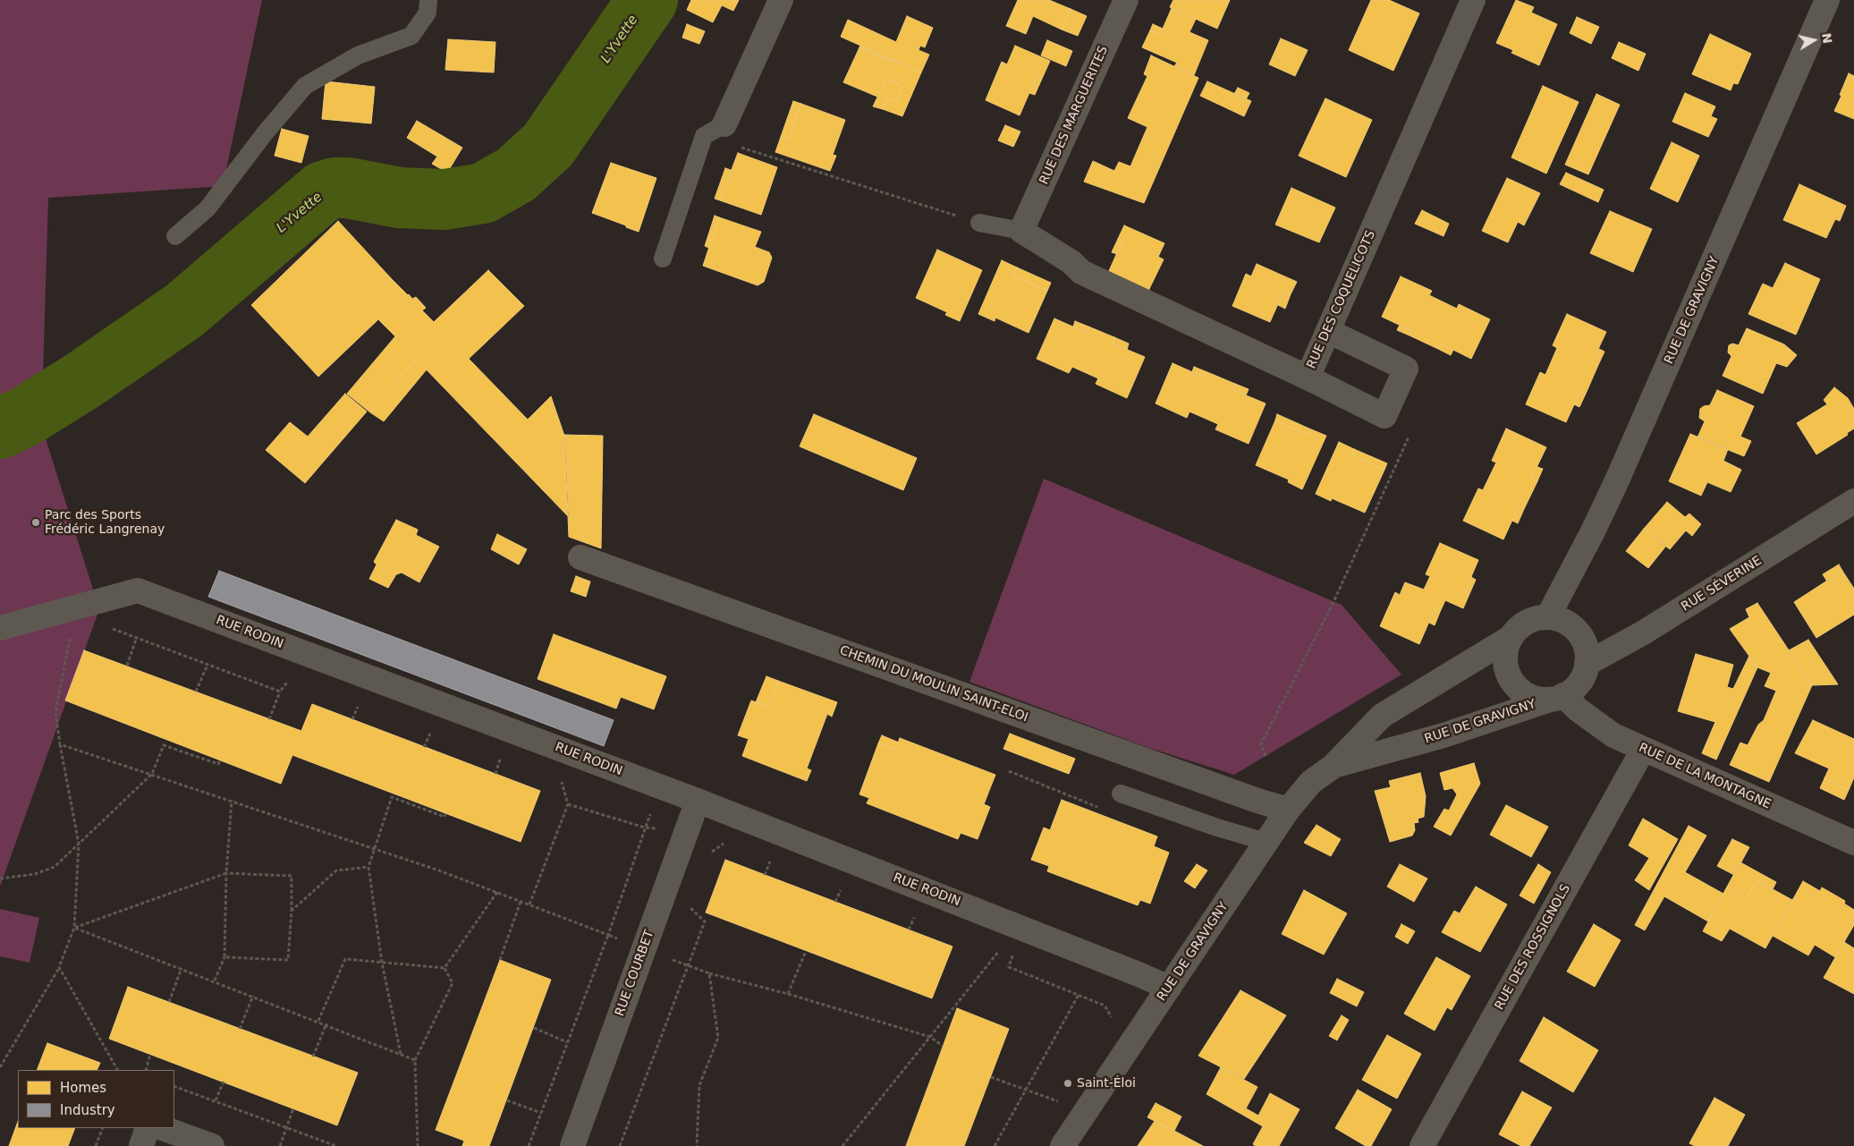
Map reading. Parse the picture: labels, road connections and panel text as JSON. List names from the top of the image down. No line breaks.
{"streets":{"street":["RUE DES MARGUERITES","RUE DES COQUELICOTS","RUE DE GRAVIGNY","RUE SÉVERINE","RUE RODIN","CHEMIN DU MOULIN SAINT-ELOI","RUE DE LA MONTAGNE","RUE DES ROSSIGNOLS","RUE COURBET"]},"crossings":[["RUE DES MARGUERITES","RUE DES COQUELICOTS"],["RUE DE GRAVIGNY","RUE SÉVERINE"],["RUE DE GRAVIGNY","RUE RODIN"],["RUE DE GRAVIGNY","CHEMIN DU MOULIN SAINT-ELOI"],["RUE DE GRAVIGNY","RUE DE LA MONTAGNE"],["RUE SÉVERINE","RUE DE LA MONTAGNE"],["RUE RODIN","RUE COURBET"],["RUE DE LA MONTAGNE","RUE DES ROSSIGNOLS"]],"water":["L'Yvette"],"places":["Parc des Sports Frédéric Langrenay","Saint-Éloi"],"legend":["Homes","Industry"],"north":"right"}
